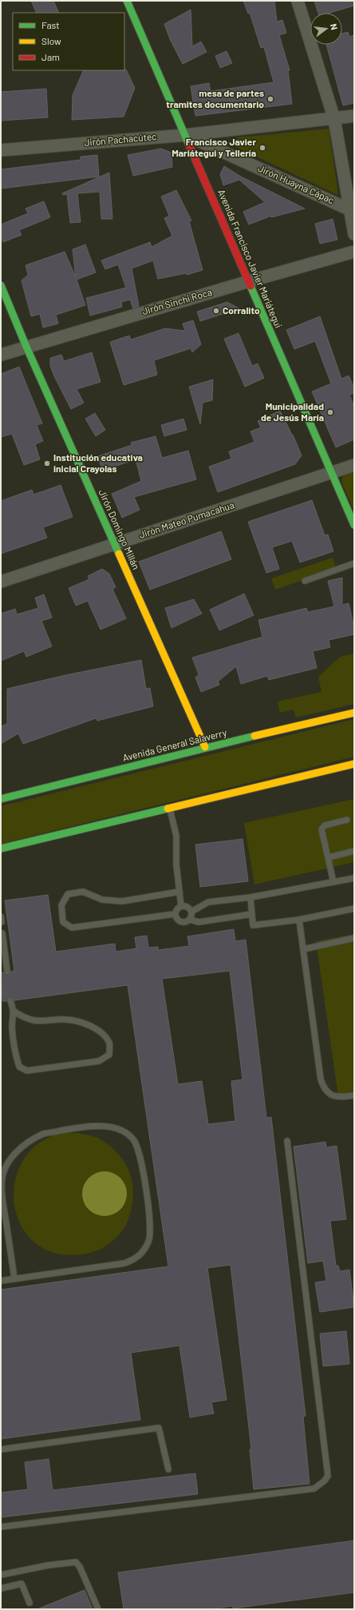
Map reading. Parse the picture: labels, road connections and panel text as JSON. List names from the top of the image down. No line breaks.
{"streets":{"street":["Jirón Pachacútec","Jirón Huayna Cápac","Avenida Francisco Javier Mariátegui","Jirón Sinchi Roca","Jirón Mateo Pumacahua","Jirón Domingo Millán","Avenida General Salaverry"]},"crossings":[["Jirón Pachacútec","Jirón Huayna Cápac"],["Jirón Pachacútec","Avenida Francisco Javier Mariátegui"],["Jirón Huayna Cápac","Avenida Francisco Javier Mariátegui"],["Avenida Francisco Javier Mariátegui","Jirón Sinchi Roca"],["Avenida Francisco Javier Mariátegui","Jirón Mateo Pumacahua"],["Jirón Sinchi Roca","Jirón Domingo Millán"],["Jirón Mateo Pumacahua","Jirón Domingo Millán"],["Jirón Domingo Millán","Avenida General Salaverry"]],"places":["mesa de partes tramites documentario","Francisco Javier Mariátegui y Tellería","Corralito","Municipalidad de Jesús María","Institución educativa inicial Crayolas"],"legend":["Fast","Slow","Jam"],"north":"right"}
